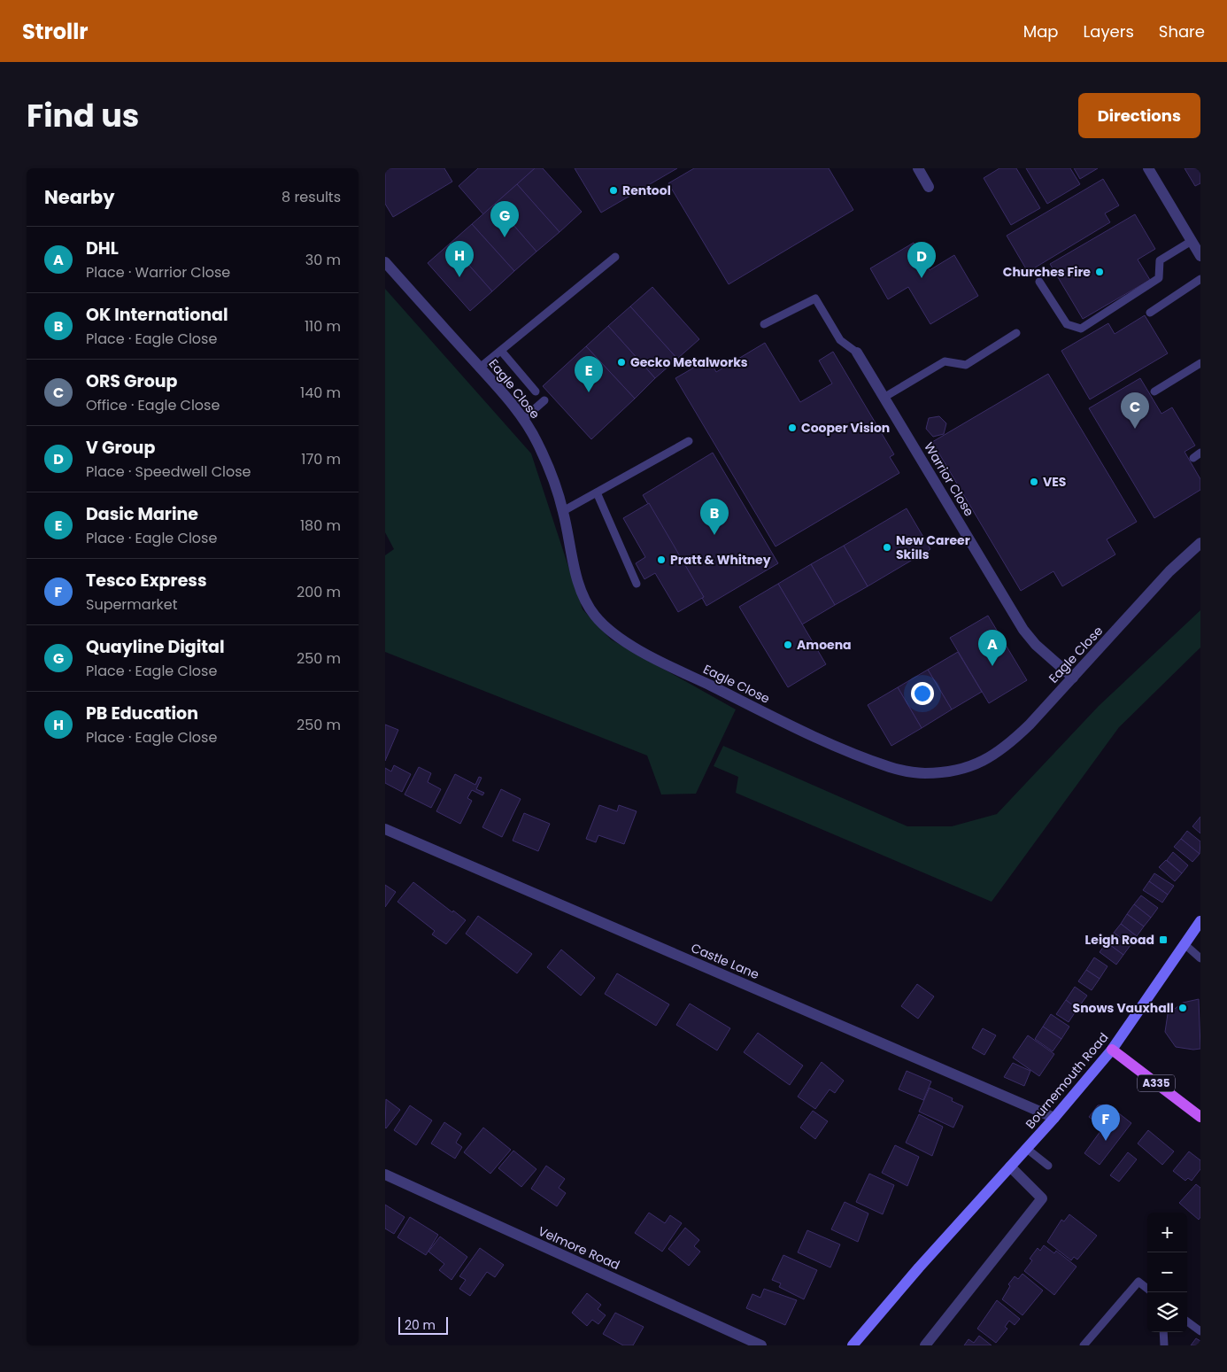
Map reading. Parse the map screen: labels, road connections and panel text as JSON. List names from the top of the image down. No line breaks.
{"streets":{"main road":["A335"],"street":["Eagle Close","Warrior Close","Castle Lane","Bournemouth Road","Velmore Road"]},"crossings":[["Eagle Close","Warrior Close"],["Castle Lane","Bournemouth Road"],["Bournemouth Road","A335"]],"places":{"other":["Rentool","Churches Fire","Gecko Metalworks","Cooper Vision","VES","New Career Skills","Pratt & Whitney","Amoena","Snows Vauxhall"],"transit":["Leigh Road"]},"scale_bar":"20 m","page":{"header":"Strollr","nav":["Map","Layers","Share"],"title":"Find us","buttons":"Directions","heading":["Nearby","8 results"],"pins":["G","H","D","E","C","B","A","F"],"list":[{"mark":"A","name":"DHL","note":"Place · Warrior Close","value":"30 m"},{"mark":"B","name":"OK International","note":"Place · Eagle Close","value":"110 m"},{"mark":"C","name":"ORS Group","note":"Office · Eagle Close","value":"140 m"},{"mark":"D","name":"V Group","note":"Place · Speedwell Close","value":"170 m"},{"mark":"E","name":"Dasic Marine","note":"Place · Eagle Close","value":"180 m"},{"mark":"F","name":"Tesco Express","note":"Supermarket","value":"200 m"},{"mark":"G","name":"Quayline Digital","note":"Place · Eagle Close","value":"250 m"},{"mark":"H","name":"PB Education","note":"Place · Eagle Close","value":"250 m"}],"map_buttons":["+","−"],"scale":"20 m"}}
